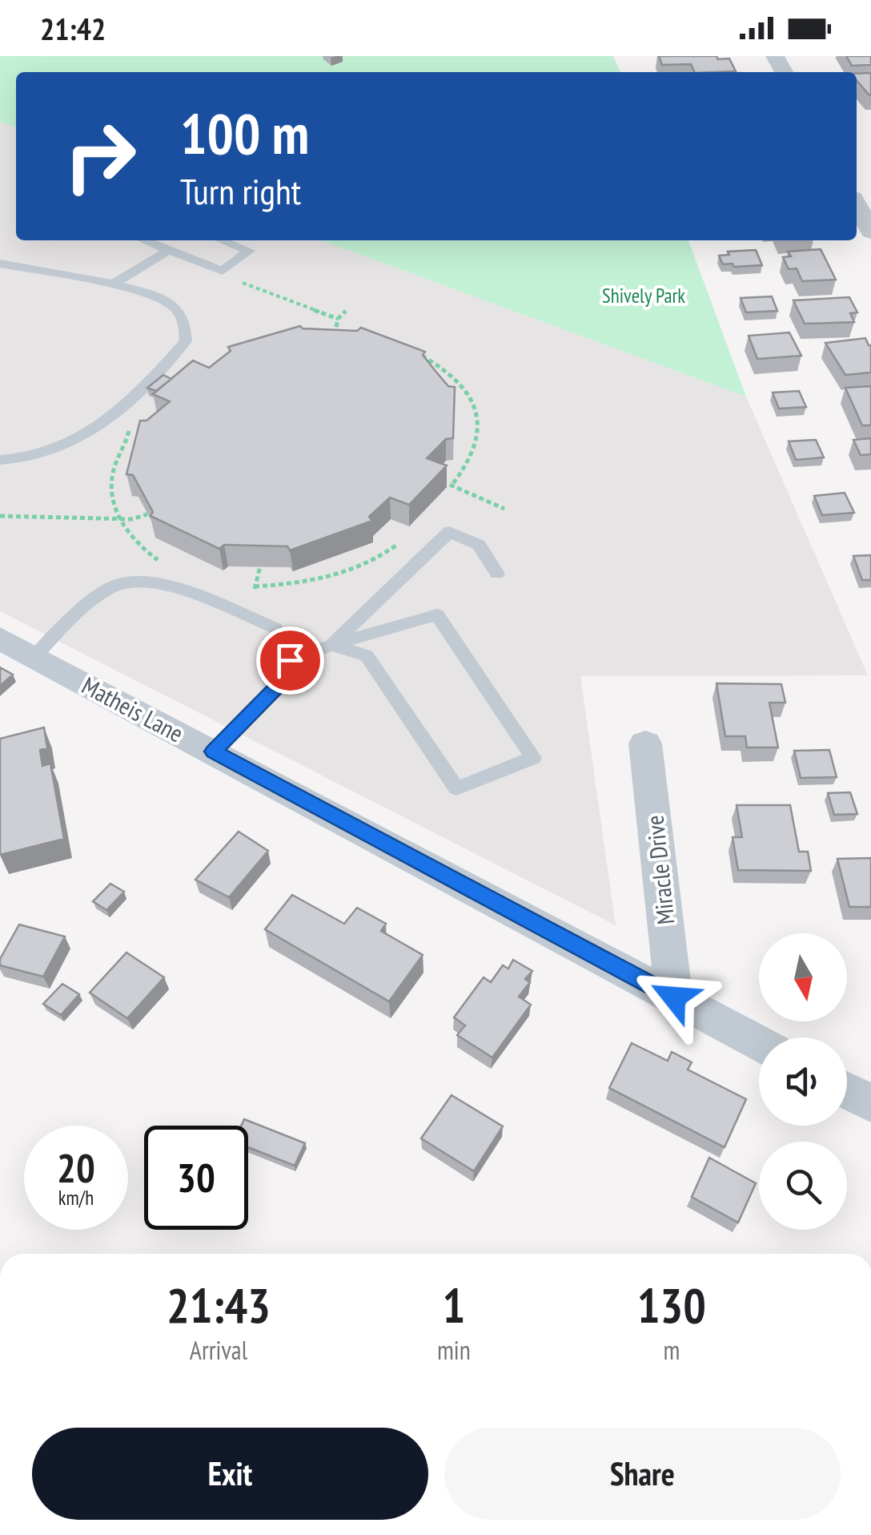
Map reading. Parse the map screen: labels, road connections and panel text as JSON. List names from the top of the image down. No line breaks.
{"streets":{"street":["Matheis Lane","Miracle Drive"]},"crossings":[["Matheis Lane","Miracle Drive"]],"parks":["Shively Park"],"north":"bottom","page":{"status":"21:42","turn":["100 m","Turn right"],"speed":"20 km/h","limit":"30","eta":["21:43","Arrival","1","min","130","m"],"buttons":["Exit","Share"]}}
